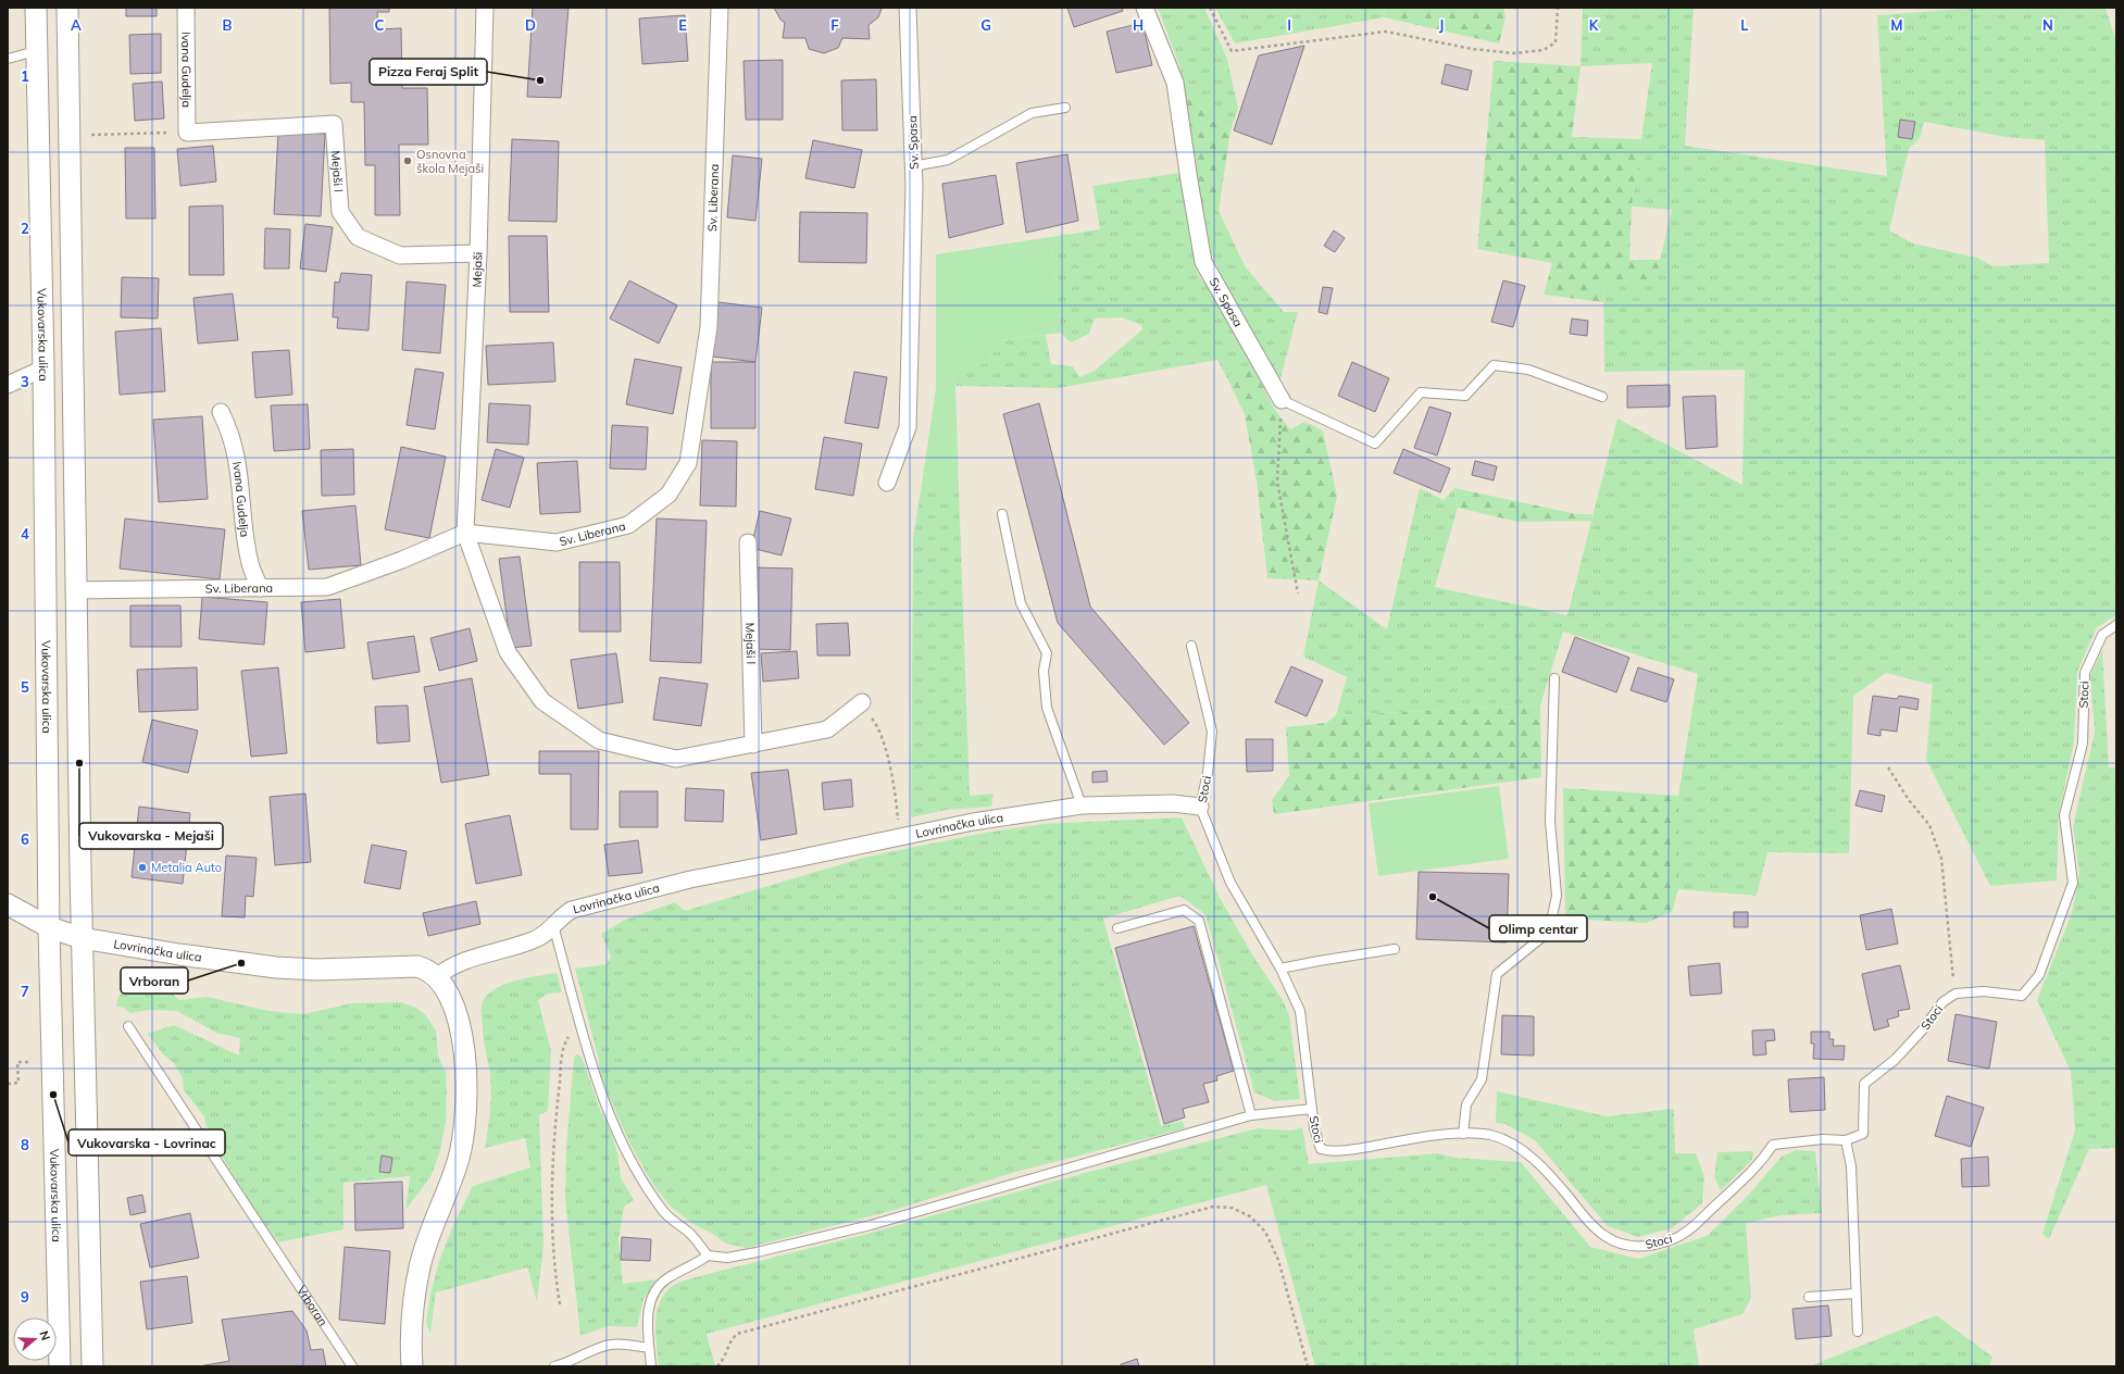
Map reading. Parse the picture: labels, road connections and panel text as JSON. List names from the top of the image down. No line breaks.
{"streets":{"street":["Ivana Gudelja","Sv. Spasa","Mejaši I","Sv. Liberana","Mejaši","Vukovarska ulica","Lovrinačka ulica"],"lane":["Stoci","Vrboran"]},"crossings":[["Ivana Gudelja","Mejaši I"],["Ivana Gudelja","Sv. Liberana"],["Mejaši I","Mejaši"],["Sv. Liberana","Mejaši"],["Vukovarska ulica","Lovrinačka ulica"],["Stoci","Lovrinačka ulica"]],"places":["Pizza Feraj Split","Osnovna škola Mejaši","Vukovarska - Mejaši","Metalia Auto","Olimp centar","Vrboran","Vukovarska - Lovrinac"],"north":"right","grid":{"columns":["A","B","C","D","E","F","G","H","I","J","K","L","M","N"],"rows":["1","2","3","4","5","6","7","8","9"]}}
